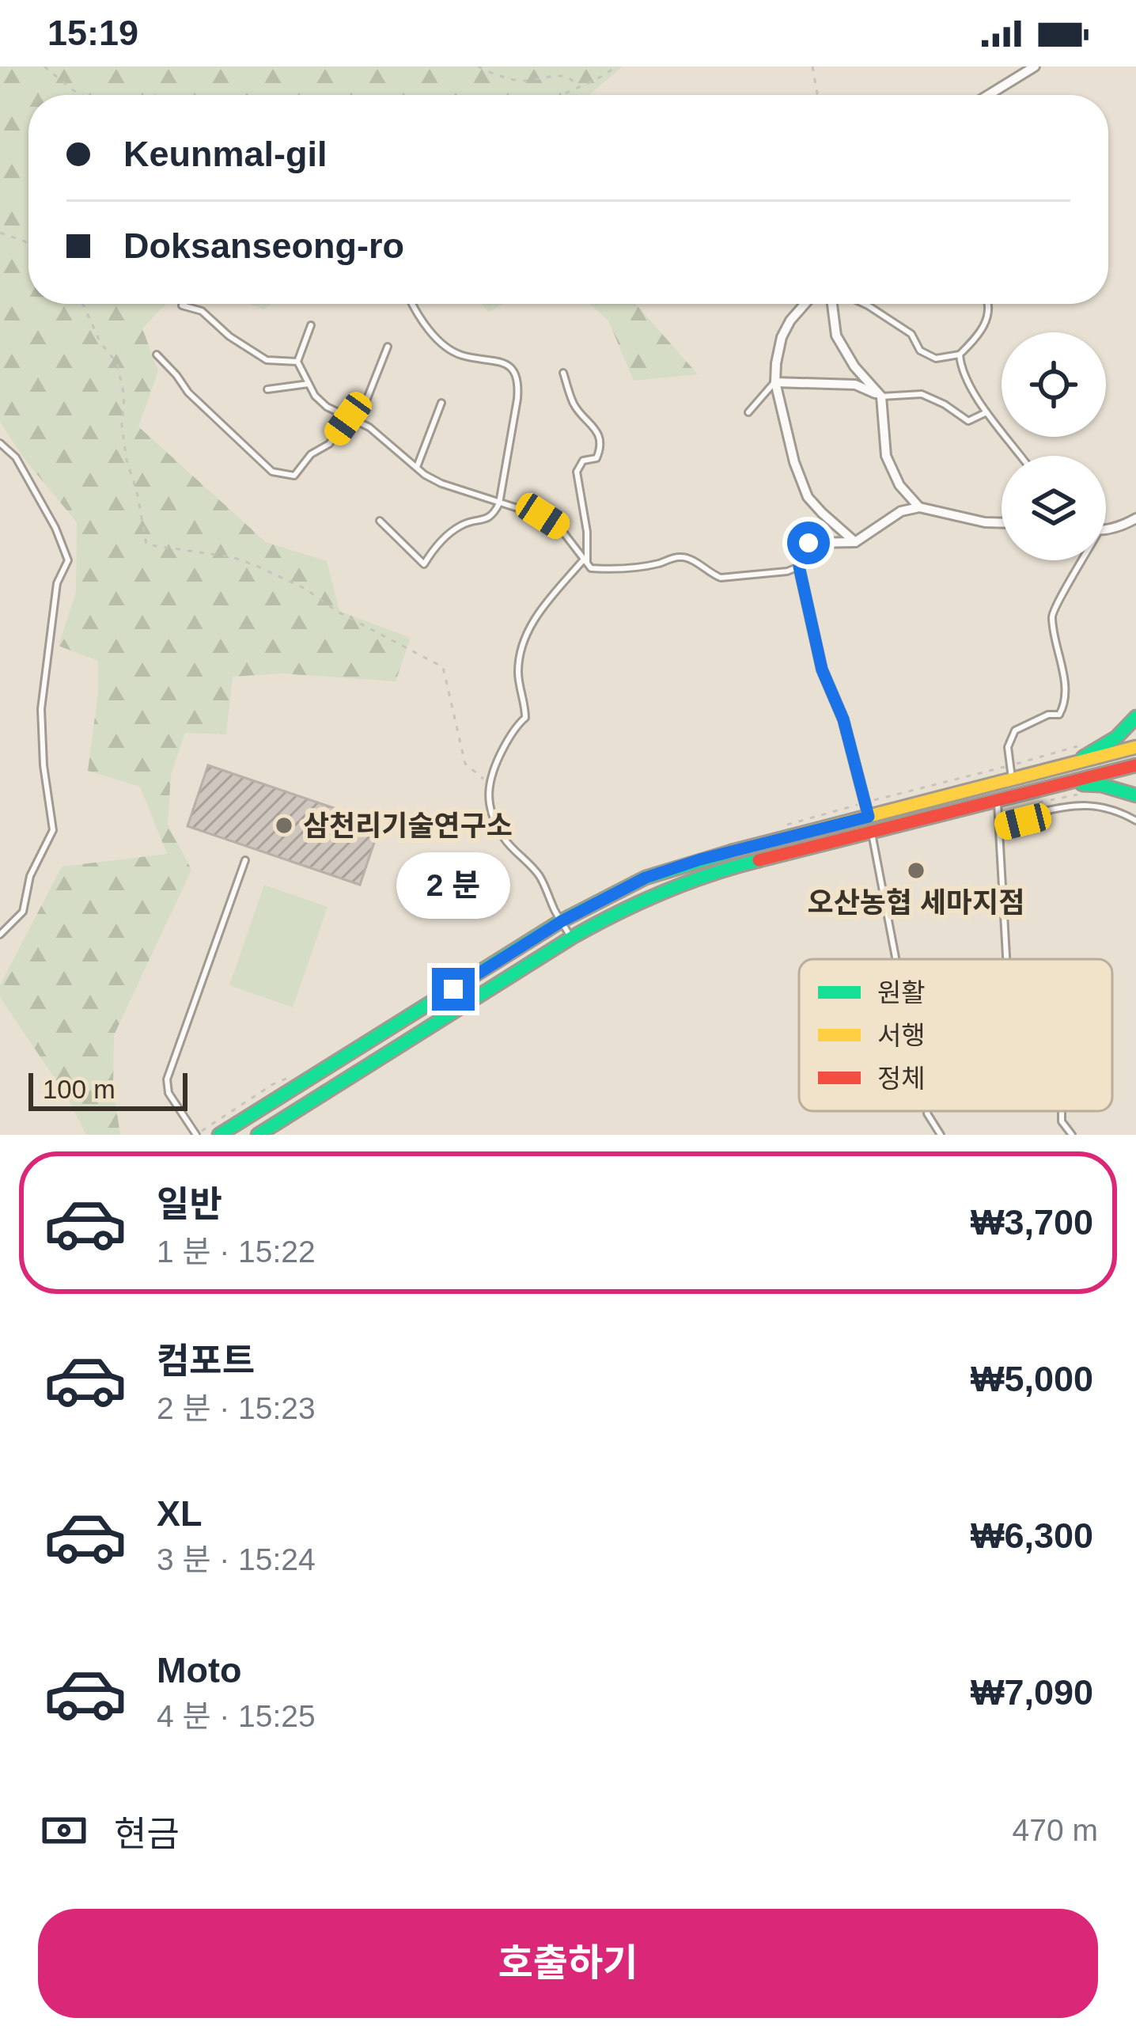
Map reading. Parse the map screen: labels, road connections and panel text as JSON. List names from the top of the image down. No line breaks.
{"places":["삼천리기술연구소","오산농협 세마지점"],"legend":["원활","서행","정체"],"scale_bar":"100 m","page":{"status":"15:19","banner":["Keunmal-gil","Doksanseong-ro"],"bubble":"2 분","scale":"100 m","list":[{"name":"일반","note":"1 분 · 15:22","value":"₩3,700"},{"name":"컴포트","note":"2 분 · 15:23","value":"₩5,000"},{"name":"XL","note":"3 분 · 15:24","value":"₩6,300"},{"name":"Moto","note":"4 분 · 15:25","value":"₩7,090"}],"pay":["현금","470 m"],"buttons":"호출하기"}}
